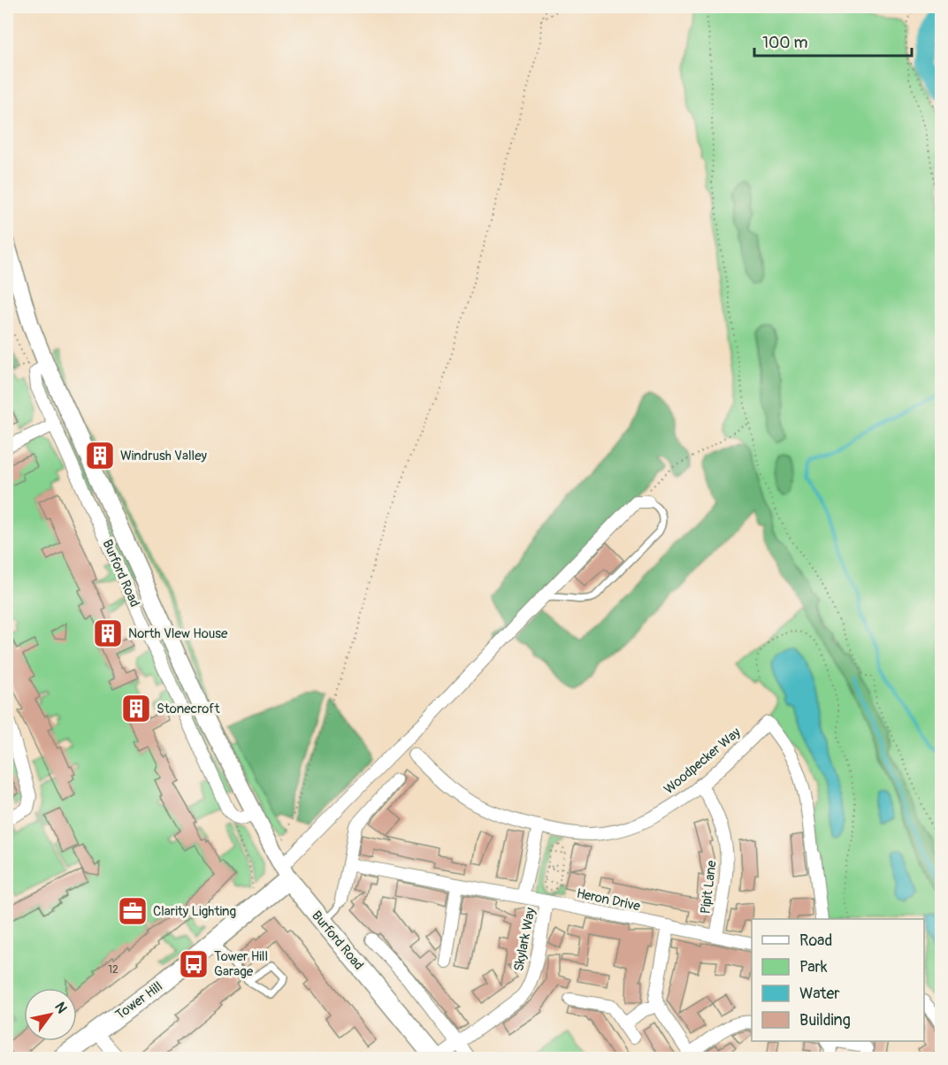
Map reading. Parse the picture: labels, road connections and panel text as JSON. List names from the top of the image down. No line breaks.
{"streets":{"main road":["Burford Road","Tower Hill"],"street":["Woodpecker Way","Pipit Lane","Heron Drive","Skylark Way"]},"crossings":[["Burford Road","Skylark Way"],["Burford Road","Tower Hill"],["Woodpecker Way","Pipit Lane"],["Pipit Lane","Heron Drive"],["Heron Drive","Skylark Way"]],"places":{"building":["Windrush Valley","North Vlew House","Stonecroft"],"office":["Clarity Lighting"],"bus stop":["Tower Hill Garage"]},"house_numbers":["12"],"legend":["Road","Park","Water","Building"],"scale_bar":"100 m","north":"top right"}
